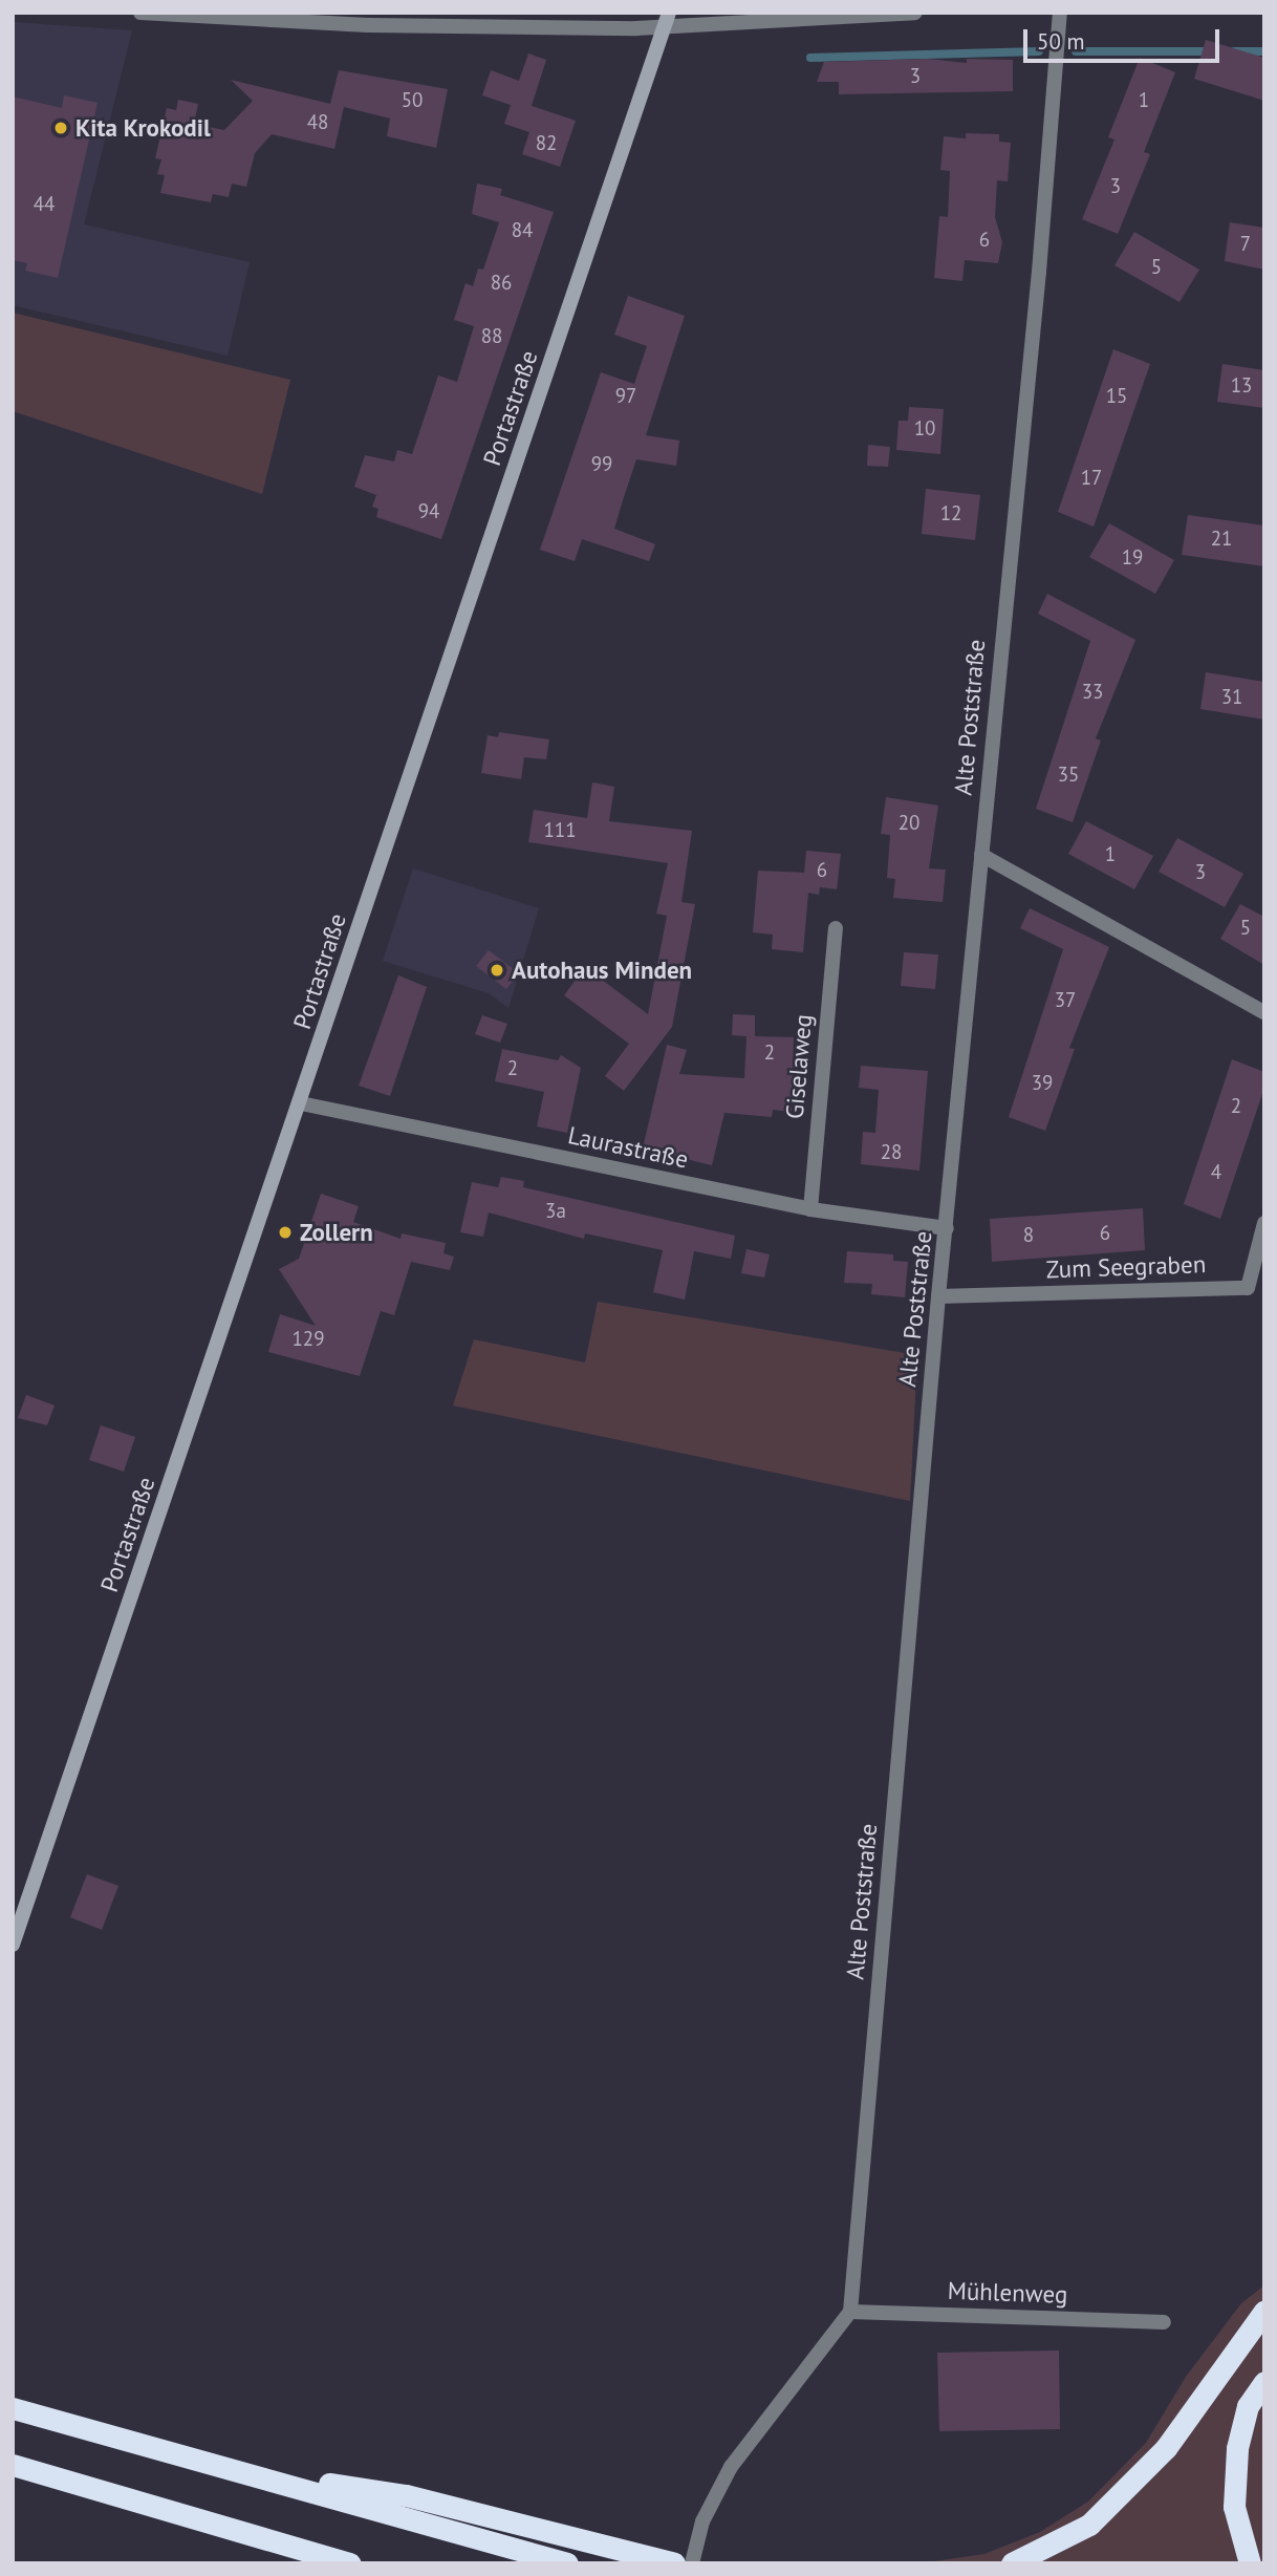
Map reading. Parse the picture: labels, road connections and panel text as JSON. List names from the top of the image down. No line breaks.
{"streets":{"main road":["Portastraße"],"street":["Alte Poststraße","Giselaweg","Laurastraße","Zum Seegraben","Mühlenweg"]},"crossings":[["Portastraße","Laurastraße"],["Alte Poststraße","Laurastraße"],["Alte Poststraße","Zum Seegraben"],["Alte Poststraße","Mühlenweg"],["Giselaweg","Laurastraße"]],"places":["Kita Krokodil","Autohaus Minden","Zollern"],"house_numbers":["3","50","1","48","82","3","44","84","6","7","5","86","88","13","97","15","10","99","17","94","12","21","19","33","31","35","20","111","1","6","3","5","37","2","2","39","2","28","4","3a","6","8","129"],"scale_bar":"50 m"}
